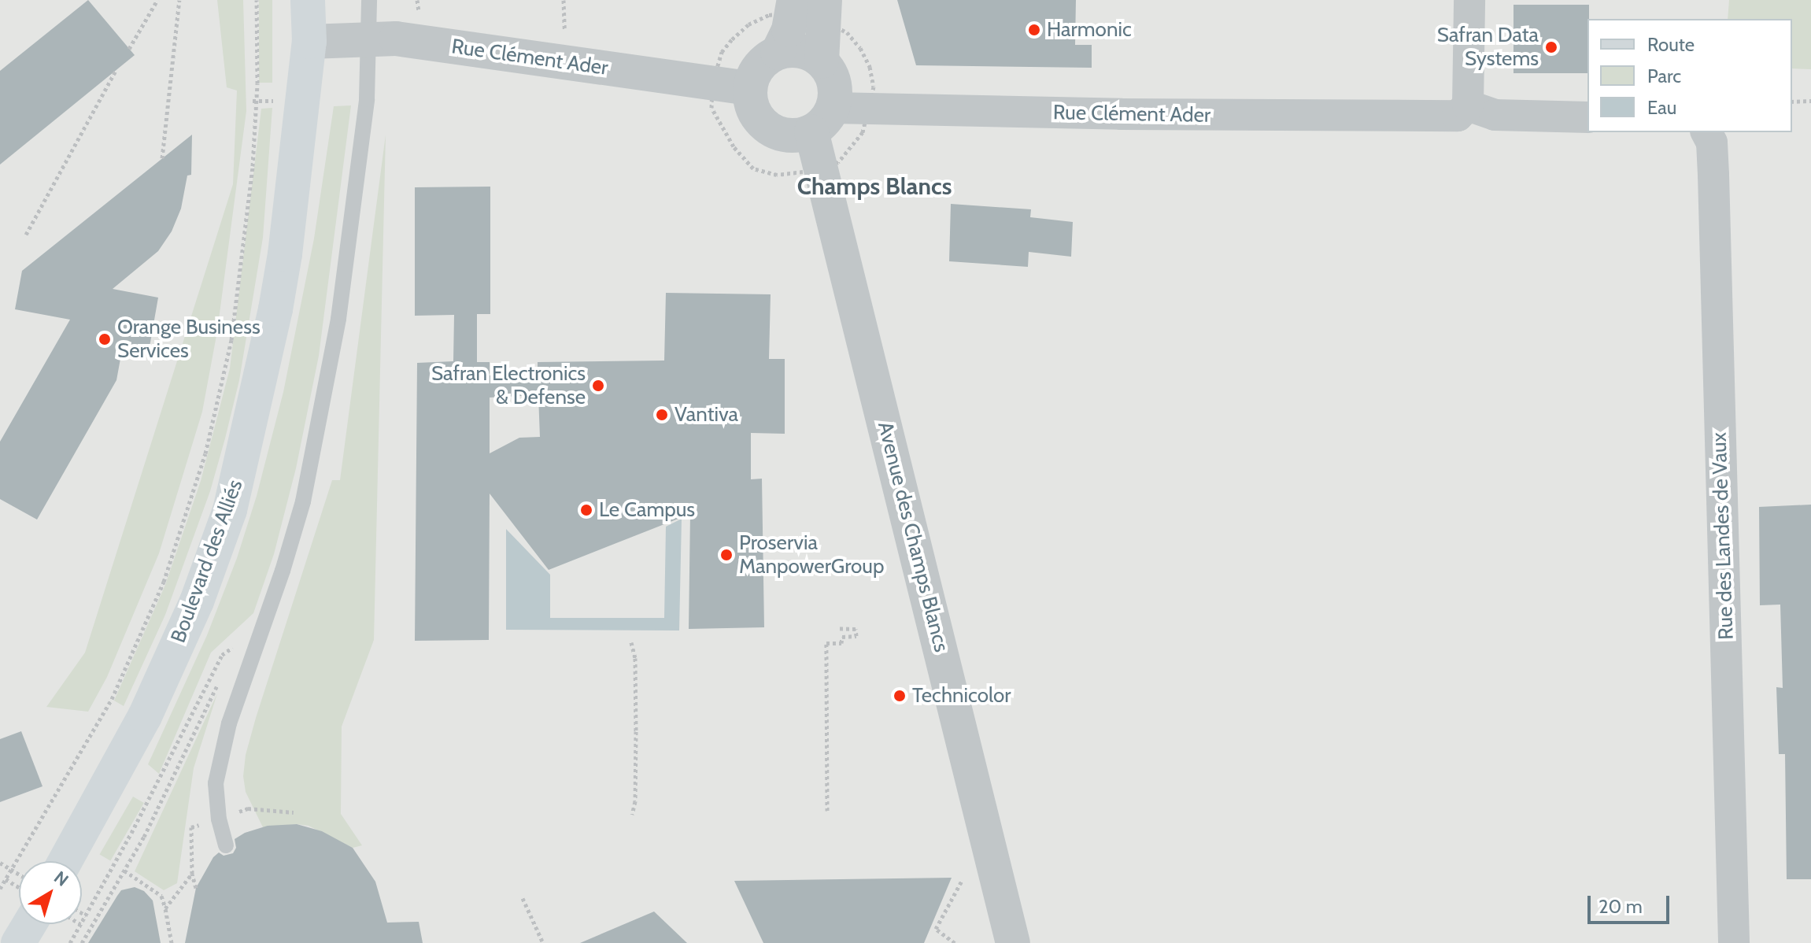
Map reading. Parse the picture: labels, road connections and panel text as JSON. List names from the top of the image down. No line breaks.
{"streets":{"main road":["Boulevard des Alliés"],"street":["Rue Clément Ader","Rue des Landes de Vaux","Avenue des Champs Blancs"]},"crossings":[["Rue Clément Ader","Avenue des Champs Blancs"],["Rue Clément Ader","Boulevard des Alliés"]],"districts":["Champs Blancs"],"places":["Harmonic","Safran Data Systems","Orange Business Services","Safran Electronics & Defense","Vantiva","Le Campus","Proservia ManpowerGroup","Technicolor"],"legend":["Route","Parc","Eau"],"scale_bar":"20 m","north":"top right"}
